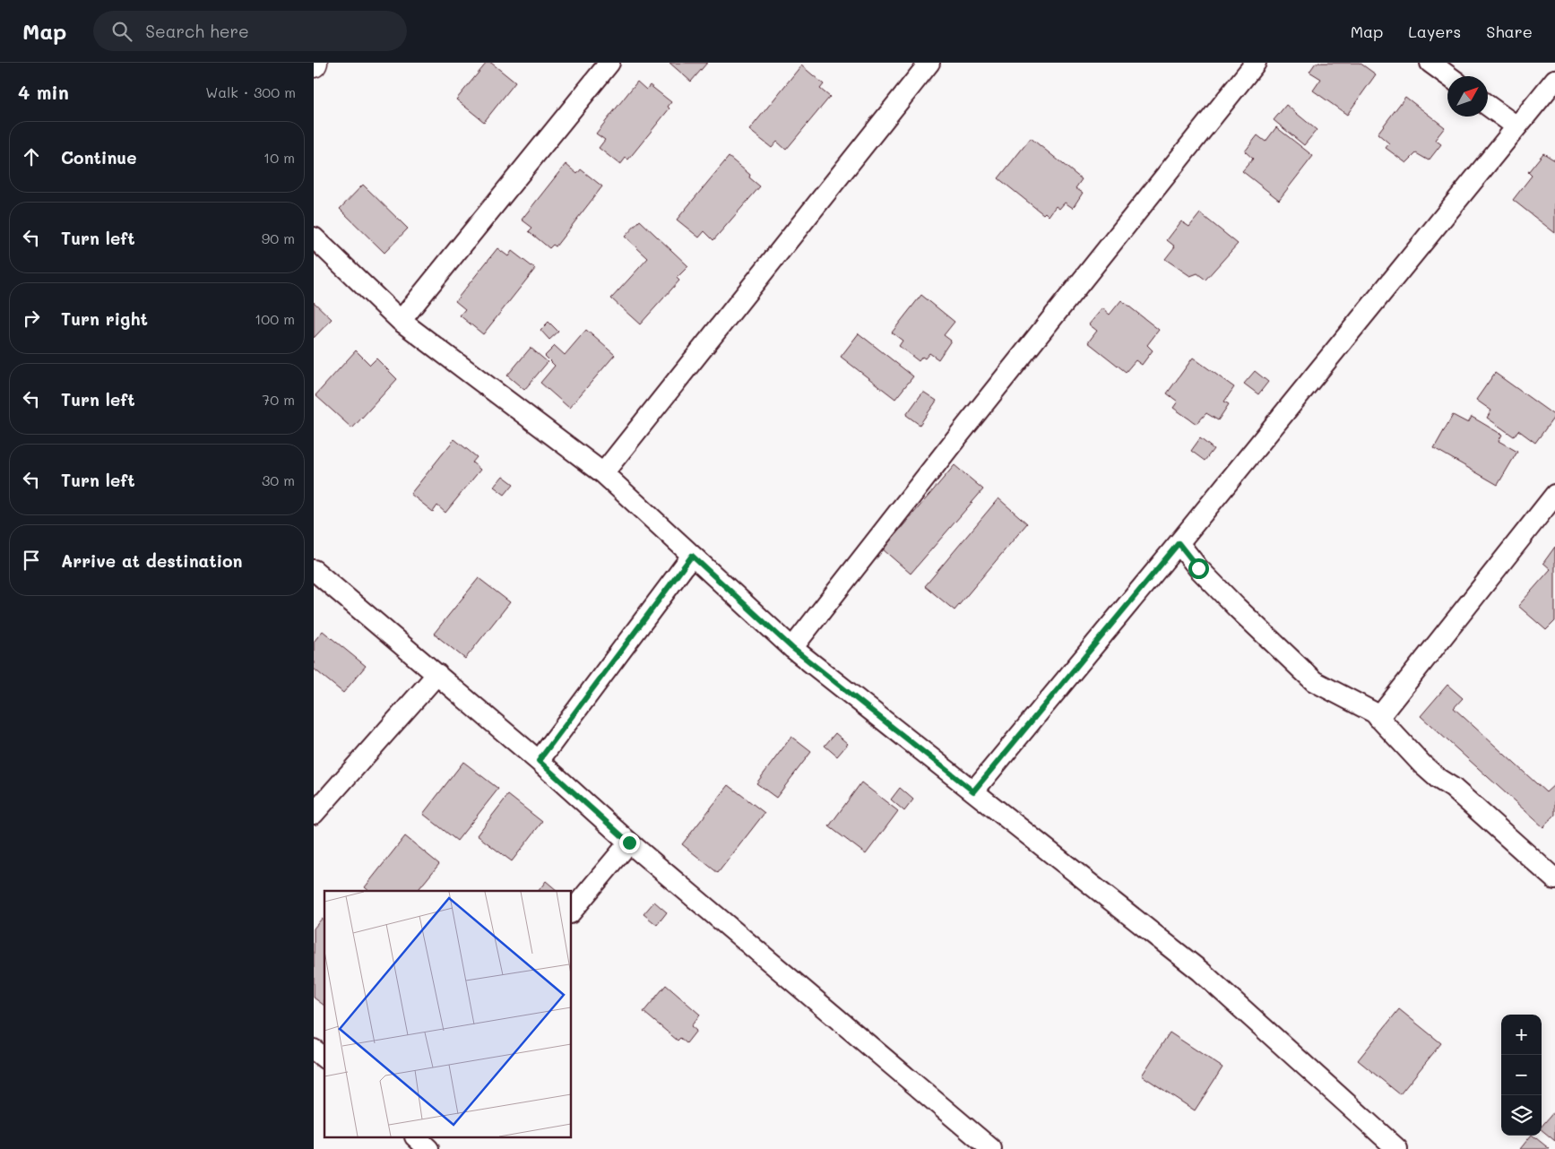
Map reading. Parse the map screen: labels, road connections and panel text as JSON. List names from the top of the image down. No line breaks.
{"north":"top right","page":{"header":"Map","search":"Search here","nav":["Map","Layers","Share"],"heading":["4 min","Walk · 300 m"],"list":[["Continue","10 m"],["Turn left","90 m"],["Turn right","100 m"],["Turn left","70 m"],["Turn left","30 m"],"Arrive at destination"],"map_buttons":["+","−"]}}
